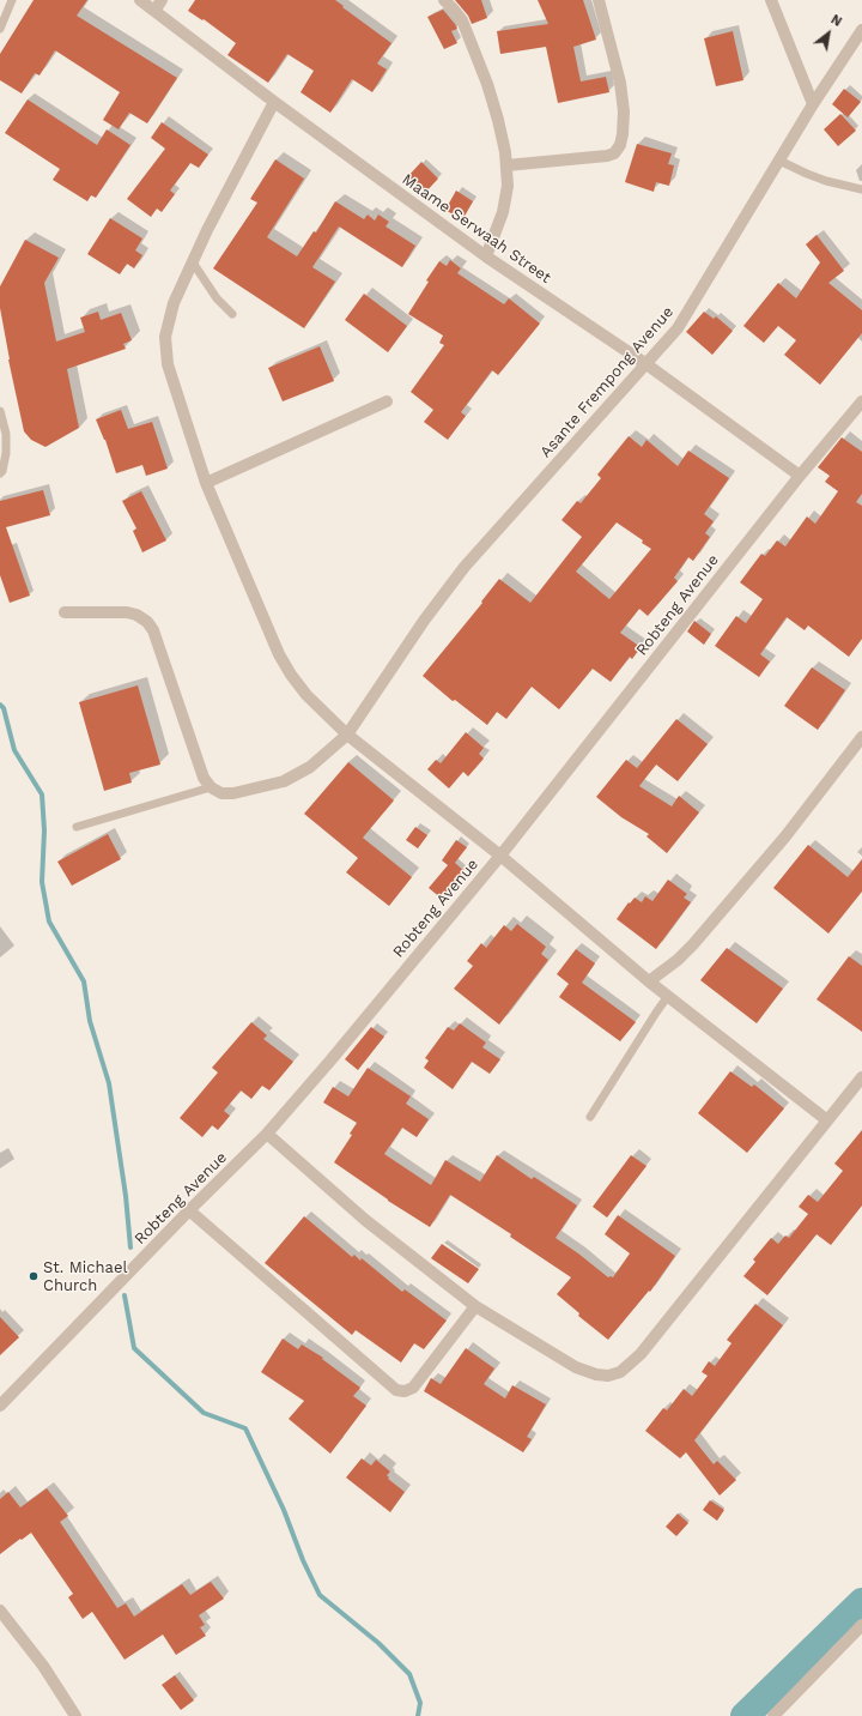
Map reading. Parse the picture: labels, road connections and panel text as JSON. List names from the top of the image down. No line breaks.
{"streets":{"street":["Maame Serwaah Street","Asante Frempong Avenue","Robteng Avenue"]},"crossings":[["Maame Serwaah Street","Asante Frempong Avenue"],["Maame Serwaah Street","Robteng Avenue"]],"places":["St. Michael Church"],"north":"top right"}
